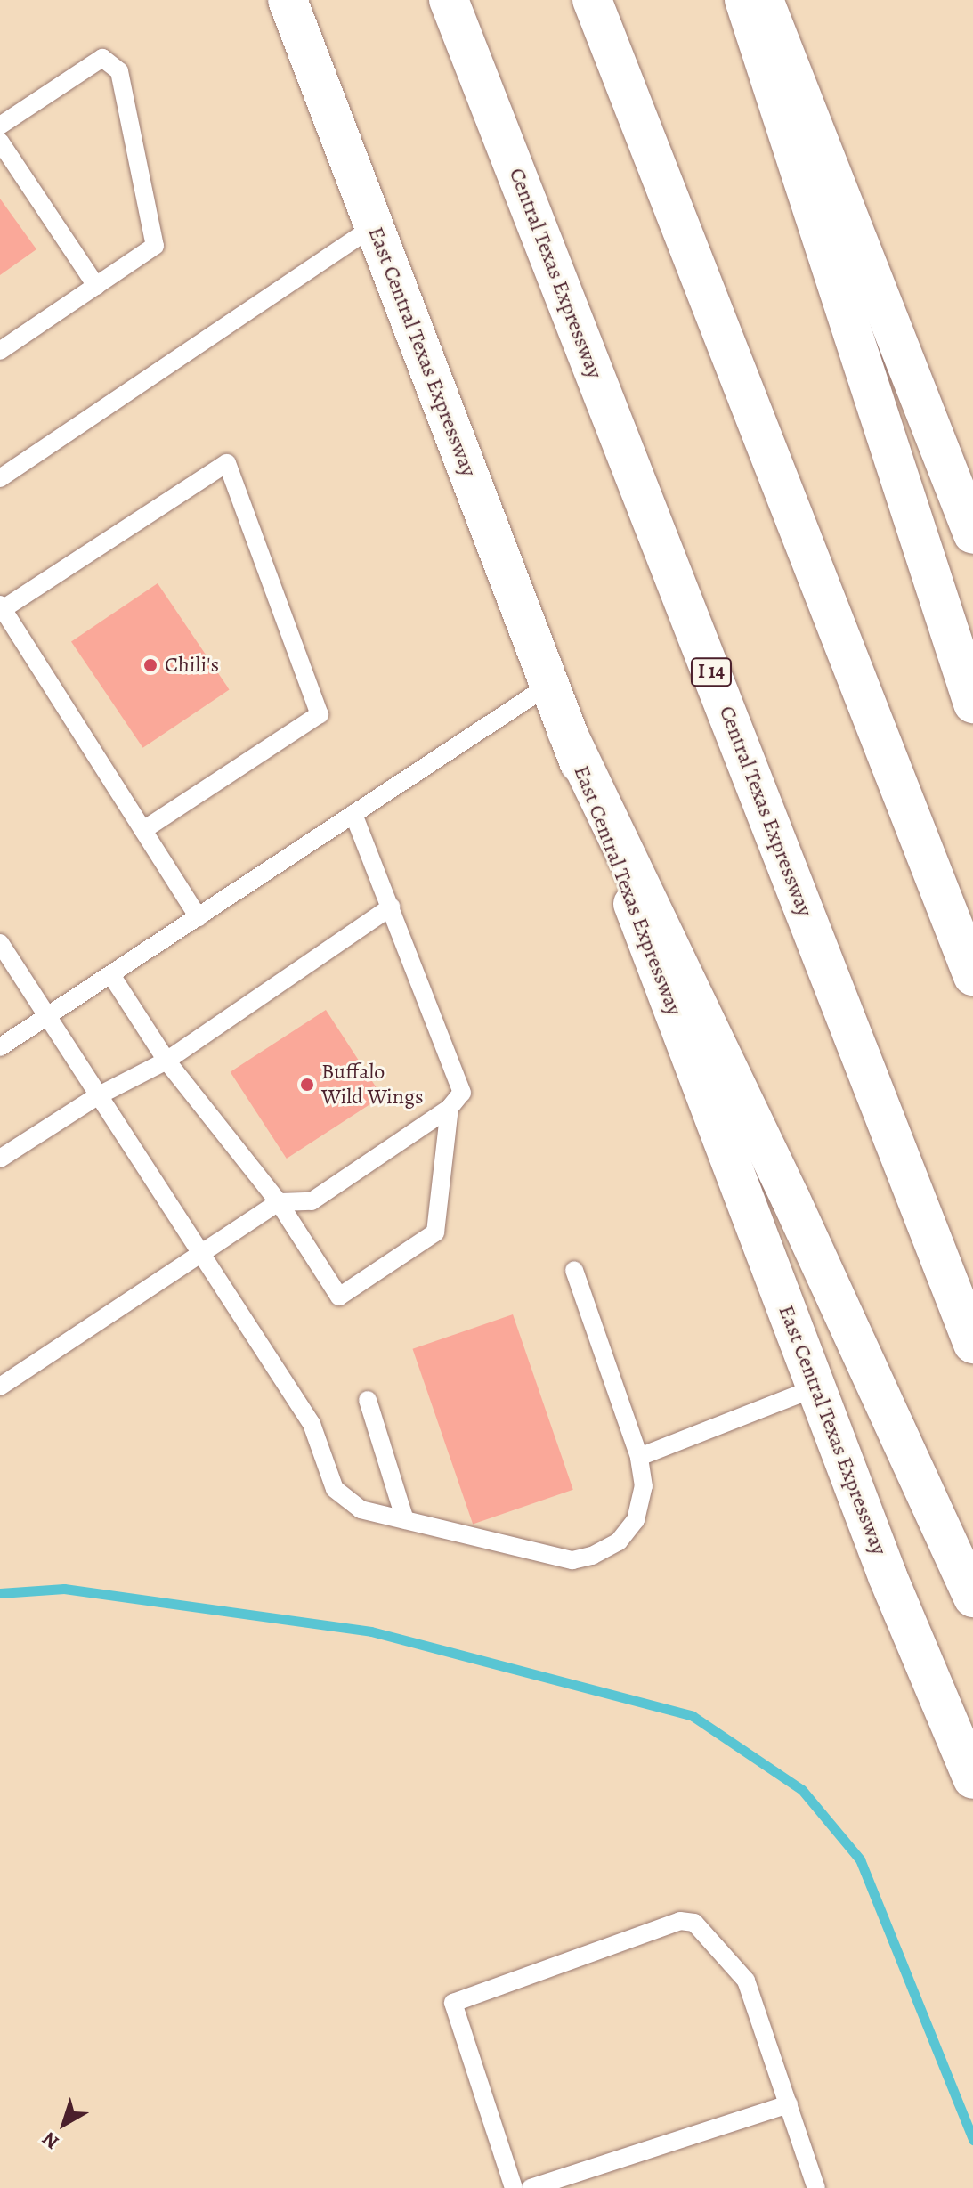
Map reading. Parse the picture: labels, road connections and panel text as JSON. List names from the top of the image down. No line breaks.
{"streets":{"main road":["Central Texas Expressway","East Central Texas Expressway","I 14"]},"places":["Chili's","Buffalo Wild Wings"],"north":"bottom left"}
